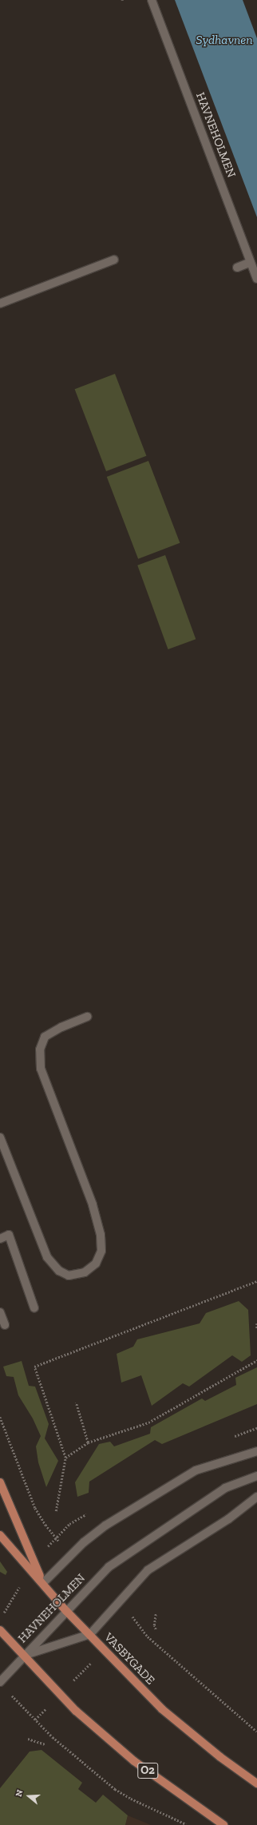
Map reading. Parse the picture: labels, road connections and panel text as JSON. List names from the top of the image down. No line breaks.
{"streets":{"main road":["VASBYGADE","O2"],"street":["HAVNEHOLMEN"]},"crossings":[["HAVNEHOLMEN","VASBYGADE"],["HAVNEHOLMEN","O2"]],"water":["Sydhavnen"],"north":"left"}
